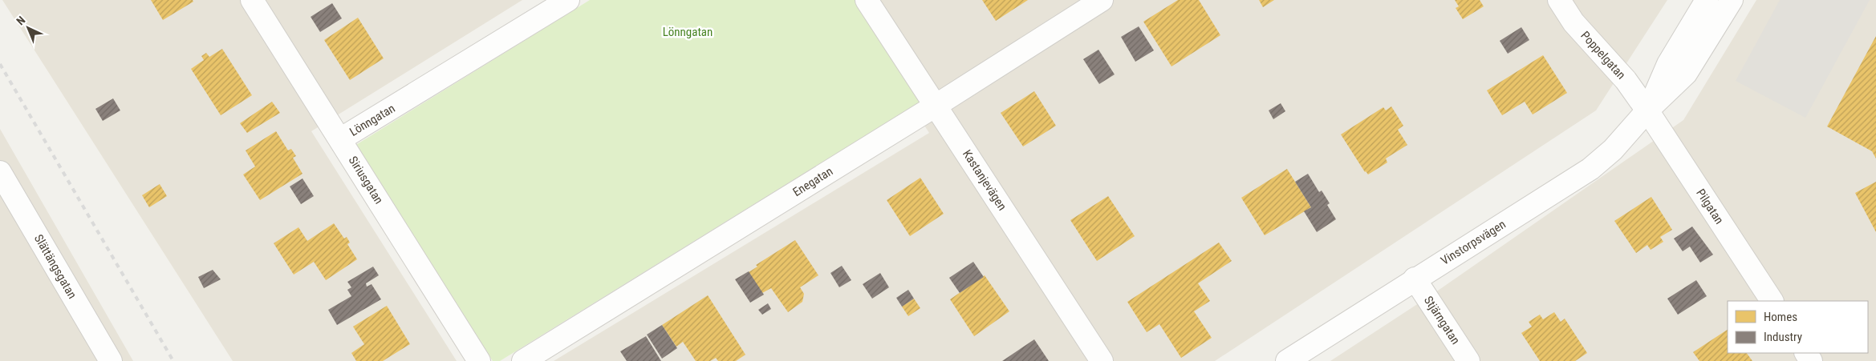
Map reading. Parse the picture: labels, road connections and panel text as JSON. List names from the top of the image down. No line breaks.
{"streets":{"street":["Poppelgatan","Lönngatan","Siriusgatan","Kastanjevägen","Enegatan","Pilgatan","Vinstorpsvägen","Slättängsgatan","Stjärngatan"]},"crossings":[["Poppelgatan","Pilgatan"],["Poppelgatan","Vinstorpsvägen"],["Lönngatan","Siriusgatan"],["Kastanjevägen","Enegatan"],["Pilgatan","Vinstorpsvägen"],["Vinstorpsvägen","Stjärngatan"]],"parks":["Lönngatan"],"legend":["Homes","Industry"],"north":"top left"}
